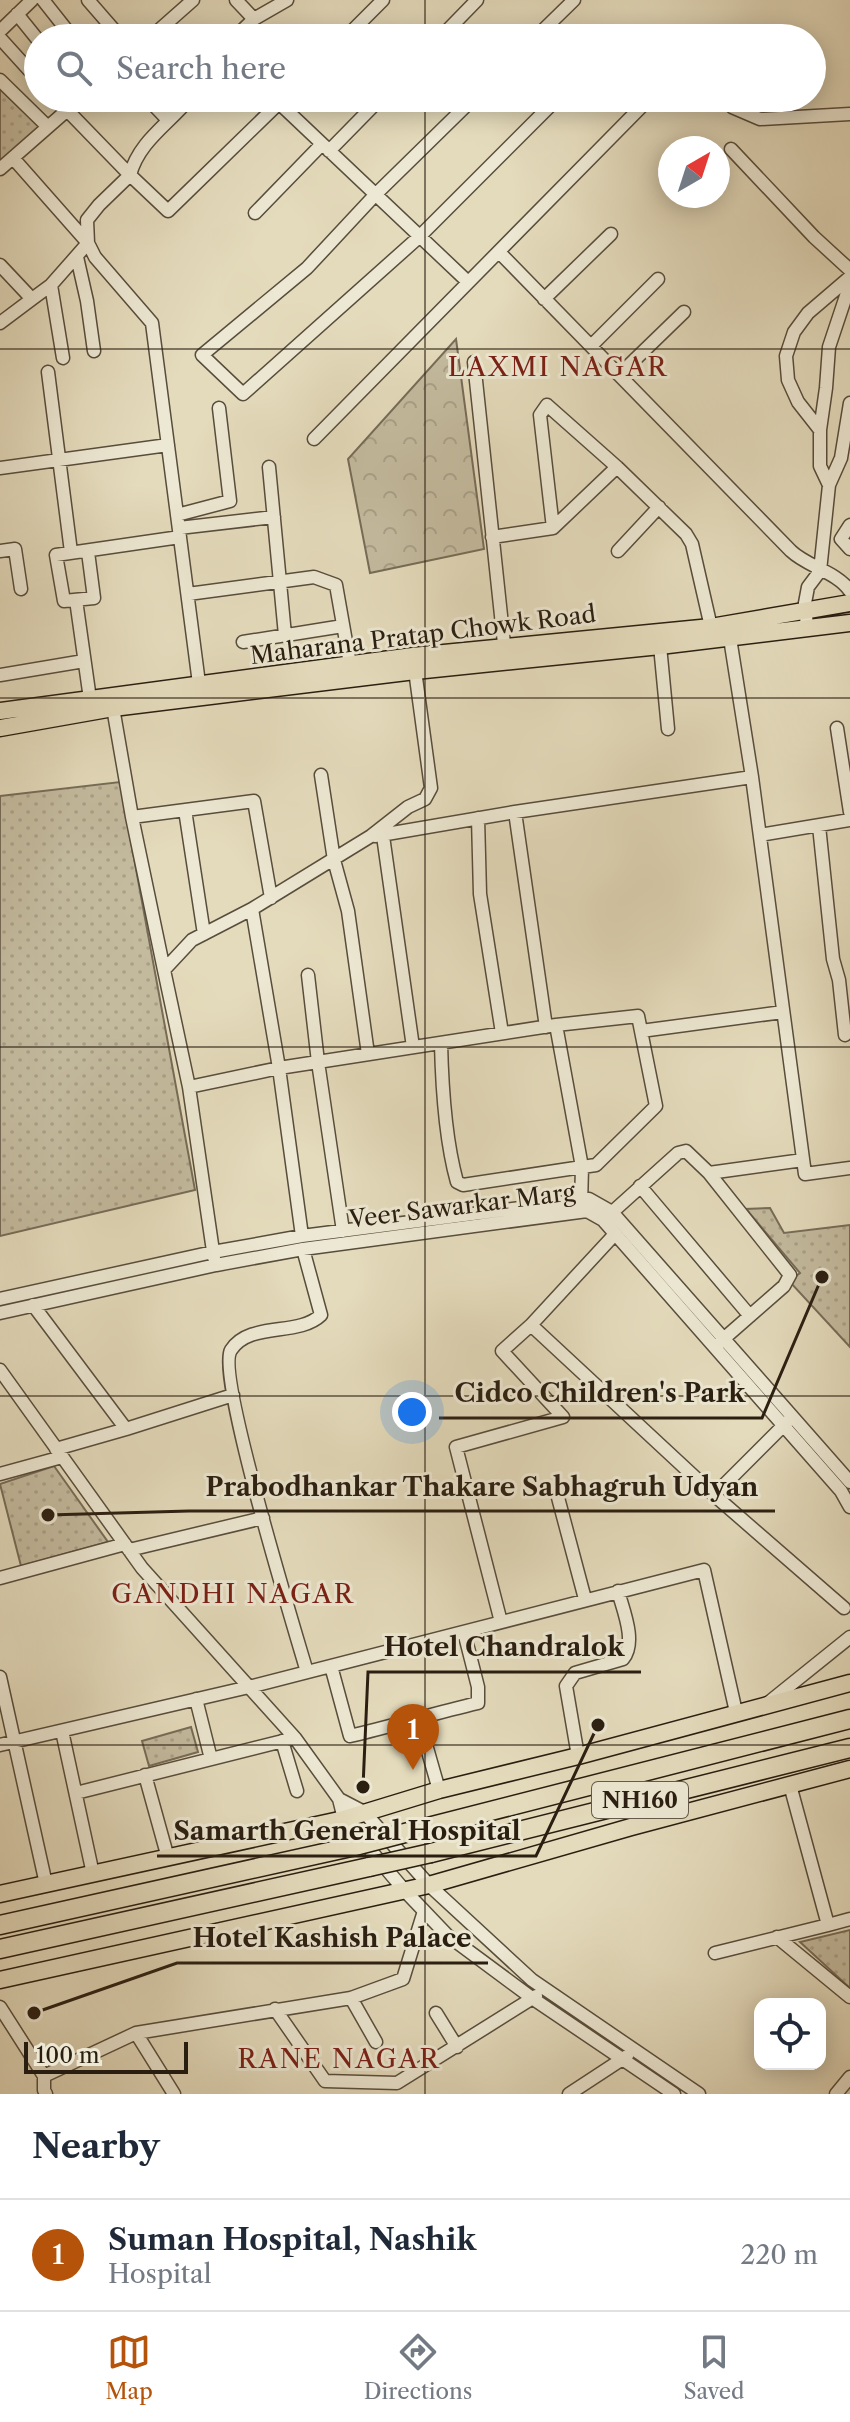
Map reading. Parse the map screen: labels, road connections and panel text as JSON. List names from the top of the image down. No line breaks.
{"streets":{"highway":["NH160"],"main road":["Maharana Pratap Chowk Road"],"street":["Veer Sawarkar Marg"]},"districts":["LAXMI NAGAR","GANDHI NAGAR","RANE NAGAR"],"places":["Cidco Children's Park","Prabodhankar Thakare Sabhagruh Udyan","Samarth General Hospital","Hotel Chandralok","Hotel Kashish Palace"],"scale_bar":"100 m","north":"top right","page":{"search":"Search here","pins":"1","scale":"100 m","heading":"Nearby","list":[{"mark":"1","name":"Suman Hospital, Nashik","note":"Hospital","value":"220 m"}],"nav":["Map","Directions","Saved"]}}
